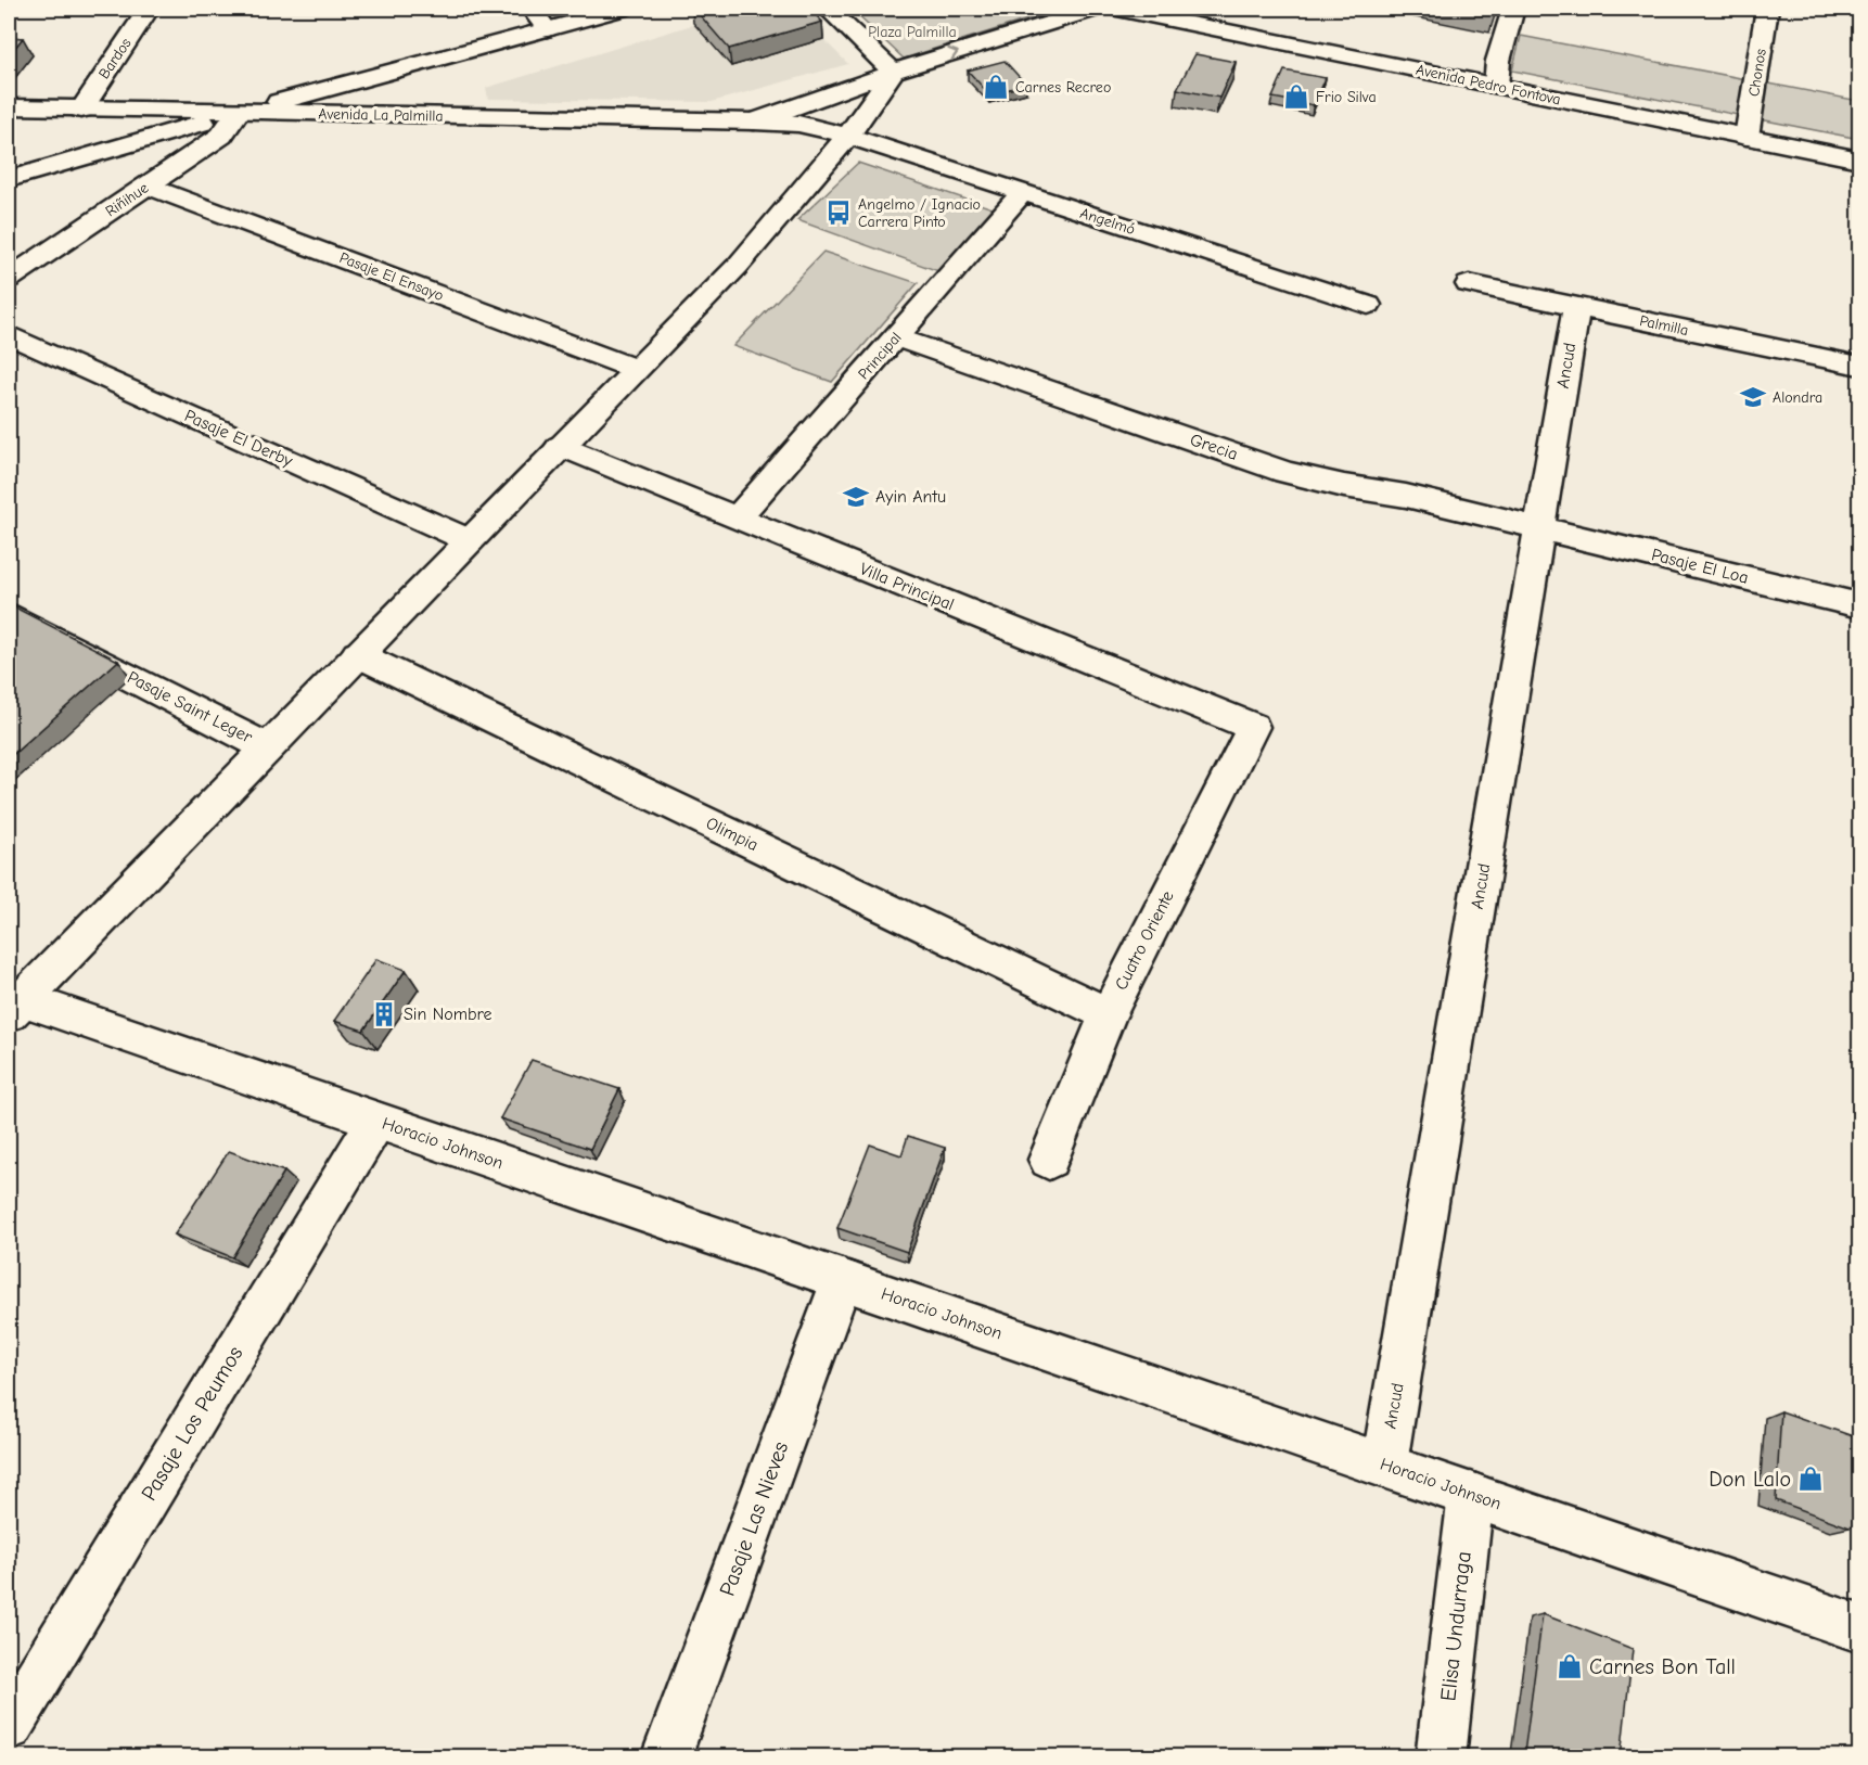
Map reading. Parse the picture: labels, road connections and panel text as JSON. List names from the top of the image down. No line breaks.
{"streets":{"street":["Bardos","Chonos","Avenida Pedro Fontova","Avenida La Palmilla","Riñihue","Angelmó","Pasaje El Ensayo","Palmilla","Principal","Ancud","Pasaje El Derby","Grecia","Pasaje El Loa","Villa Principal","Pasaje Saint Leger","Olimpia","Cuatro Oriente","Horacio Johnson","Pasaje Los Peumos","Pasaje Las Nieves","Elisa Undurraga"]},"crossings":[["Bardos","Avenida La Palmilla"],["Chonos","Avenida Pedro Fontova"],["Avenida La Palmilla","Riñihue"],["Avenida La Palmilla","Angelmó"],["Riñihue","Pasaje El Ensayo"],["Angelmó","Principal"],["Palmilla","Ancud"],["Principal","Grecia"],["Principal","Villa Principal"],["Ancud","Grecia"],["Ancud","Pasaje El Loa"],["Ancud","Horacio Johnson"],["Grecia","Pasaje El Loa"],["Villa Principal","Cuatro Oriente"],["Olimpia","Cuatro Oriente"],["Horacio Johnson","Pasaje Los Peumos"],["Horacio Johnson","Pasaje Las Nieves"],["Horacio Johnson","Elisa Undurraga"]],"parks":["Plaza Palmilla"],"places":{"shop":["Carnes Recreo","Frio Silva","Don Lalo","Carnes Bon Tall"],"bus stop":["Angelmo / Ignacio Carrera Pinto"],"school or university":["Alondra","Ayin Antu"],"building":["Sin Nombre"]}}
